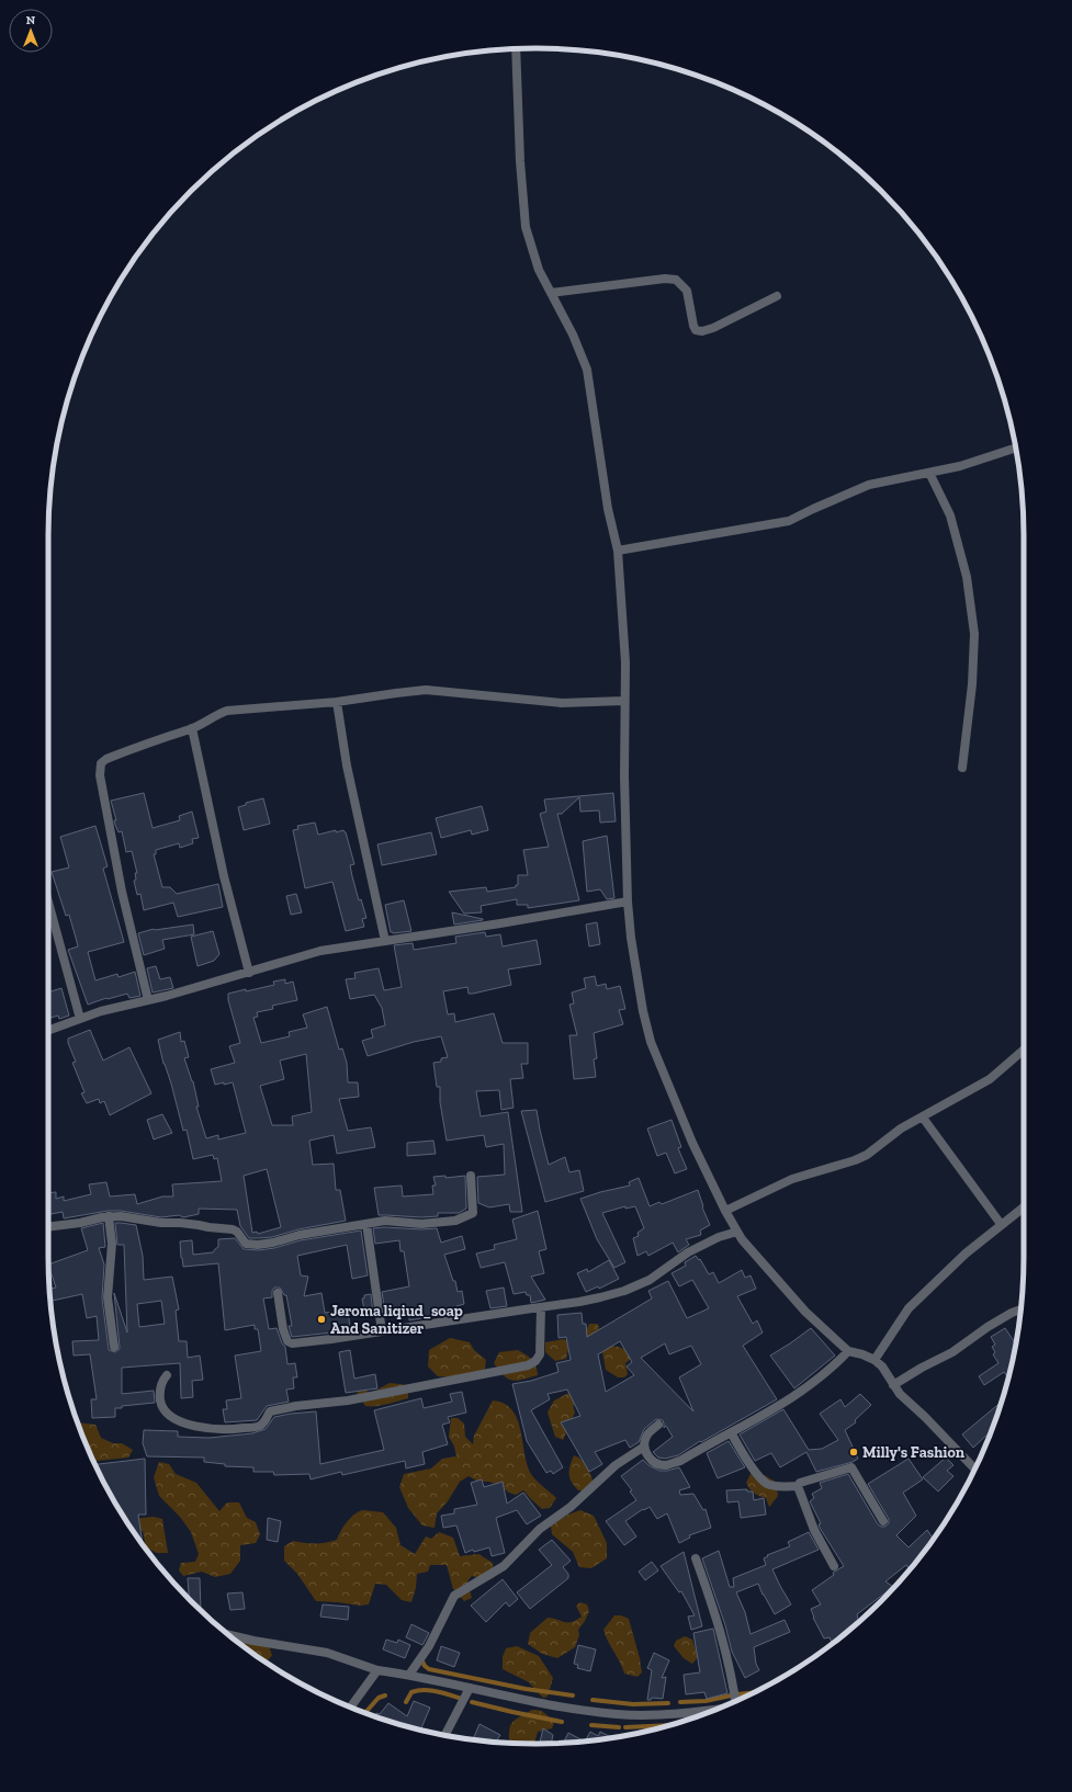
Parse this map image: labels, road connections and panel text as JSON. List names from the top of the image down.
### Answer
{
  "places": ["Jeroma liqiud_soap And Sanitizer", "Milly's Fashion"],
  "north": "top"
}
